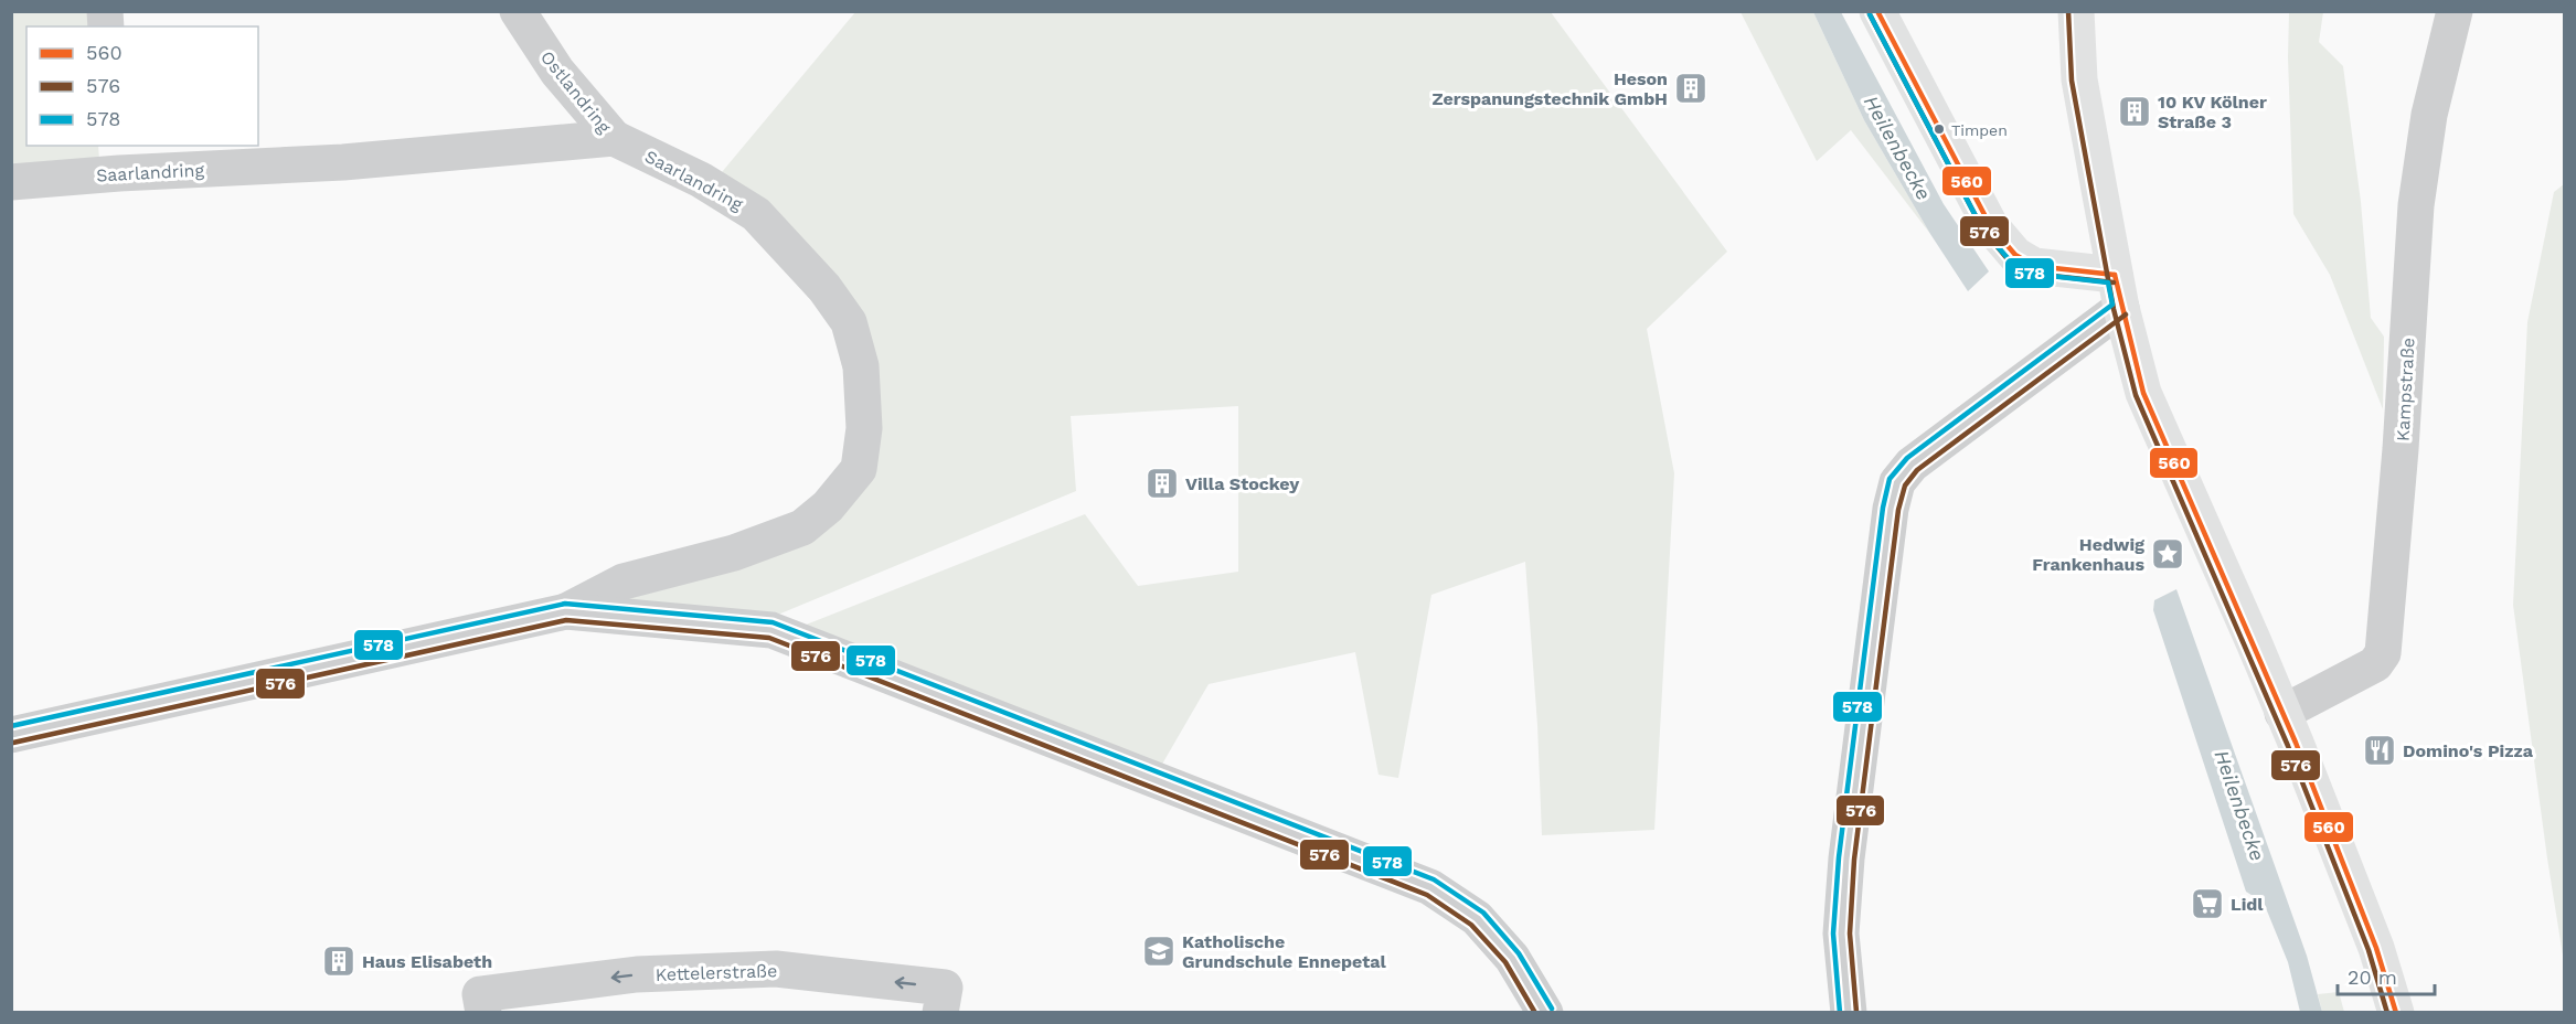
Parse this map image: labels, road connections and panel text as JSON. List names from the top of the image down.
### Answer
{
  "streets": {
    "street": [
      "Ostlandring",
      "Saarlandring",
      "Kampstraße",
      "Kettelerstraße"
    ]
  },
  "crossings": [
    ["Ostlandring", "Saarlandring"]
  ],
  "water": ["Heilenbecke"],
  "places": {
    "building": [
      "Heson Zerspanungstechnik GmbH",
      "10 KV Kölner Straße 3",
      "Villa Stockey",
      "Haus Elisabeth"
    ],
    "other": ["Timpen"],
    "place": ["Hedwig Frankenhaus"],
    "restaurant": ["Domino's Pizza"],
    "supermarket": ["Lidl"],
    "school or university": ["Katholische Grundschule Ennepetal"]
  },
  "lines": ["transit line 560", "transit line 576", "transit line 578"],
  "legend": ["560", "576", "578"],
  "scale_bar": "20 m"
}
